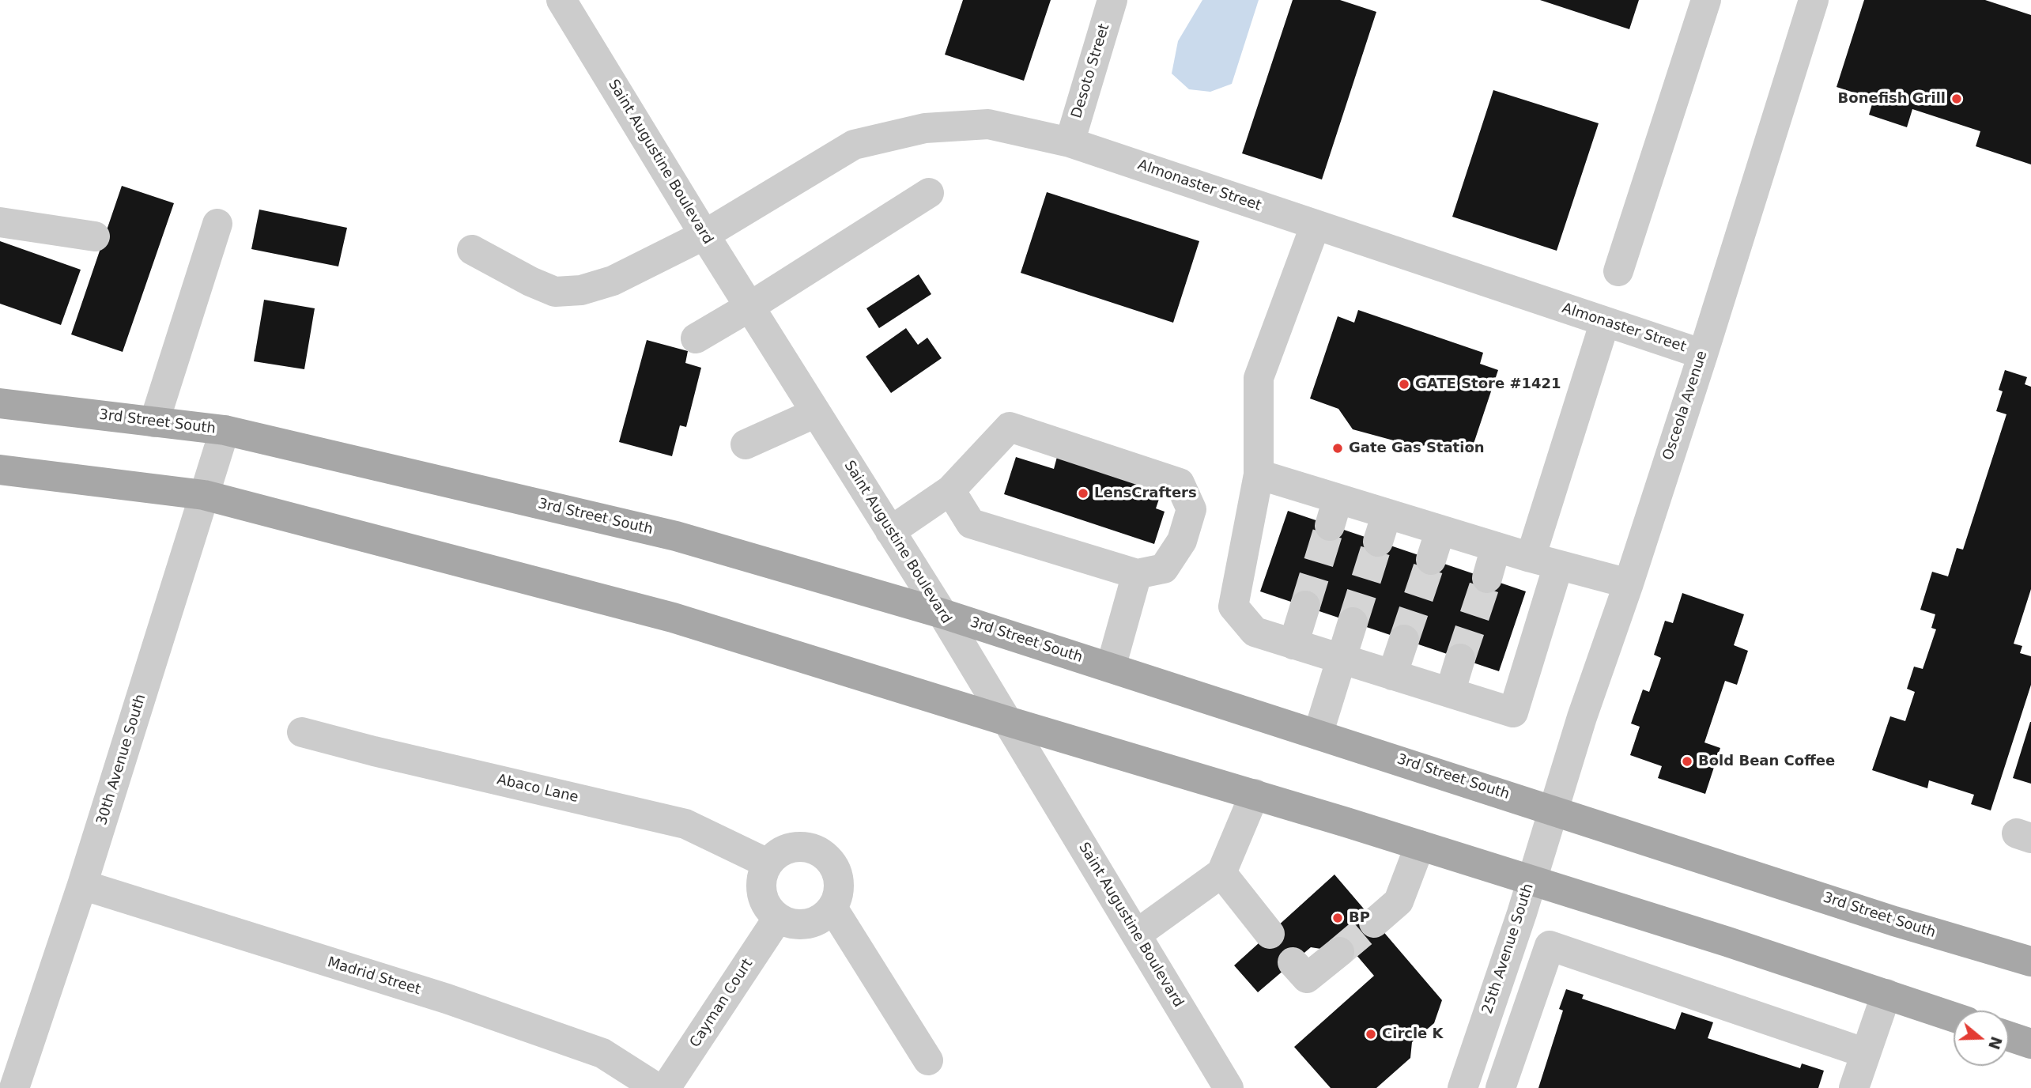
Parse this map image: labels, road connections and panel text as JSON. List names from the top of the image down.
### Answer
{
  "streets": {
    "main road": ["3rd Street South"],
    "street": [
      "Desoto Street",
      "Saint Augustine Boulevard",
      "Almonaster Street",
      "Osceola Avenue",
      "30th Avenue South",
      "Abaco Lane",
      "25th Avenue South",
      "Madrid Street",
      "Cayman Court"
    ]
  },
  "crossings": [
    ["Desoto Street", "Almonaster Street"],
    ["Saint Augustine Boulevard", "Almonaster Street"],
    ["Saint Augustine Boulevard", "3rd Street South"],
    ["Almonaster Street", "Osceola Avenue"],
    ["Osceola Avenue", "3rd Street South"],
    ["Osceola Avenue", "25th Avenue South"],
    ["3rd Street South", "30th Avenue South"],
    ["3rd Street South", "25th Avenue South"],
    ["30th Avenue South", "Madrid Street"],
    ["Abaco Lane", "Cayman Court"]
  ],
  "places": [
    "Bonefish Grill",
    "GATE Store #1421",
    "Gate Gas Station",
    "LensCrafters",
    "Bold Bean Coffee",
    "BP",
    "Circle K"
  ],
  "north": "right"
}
